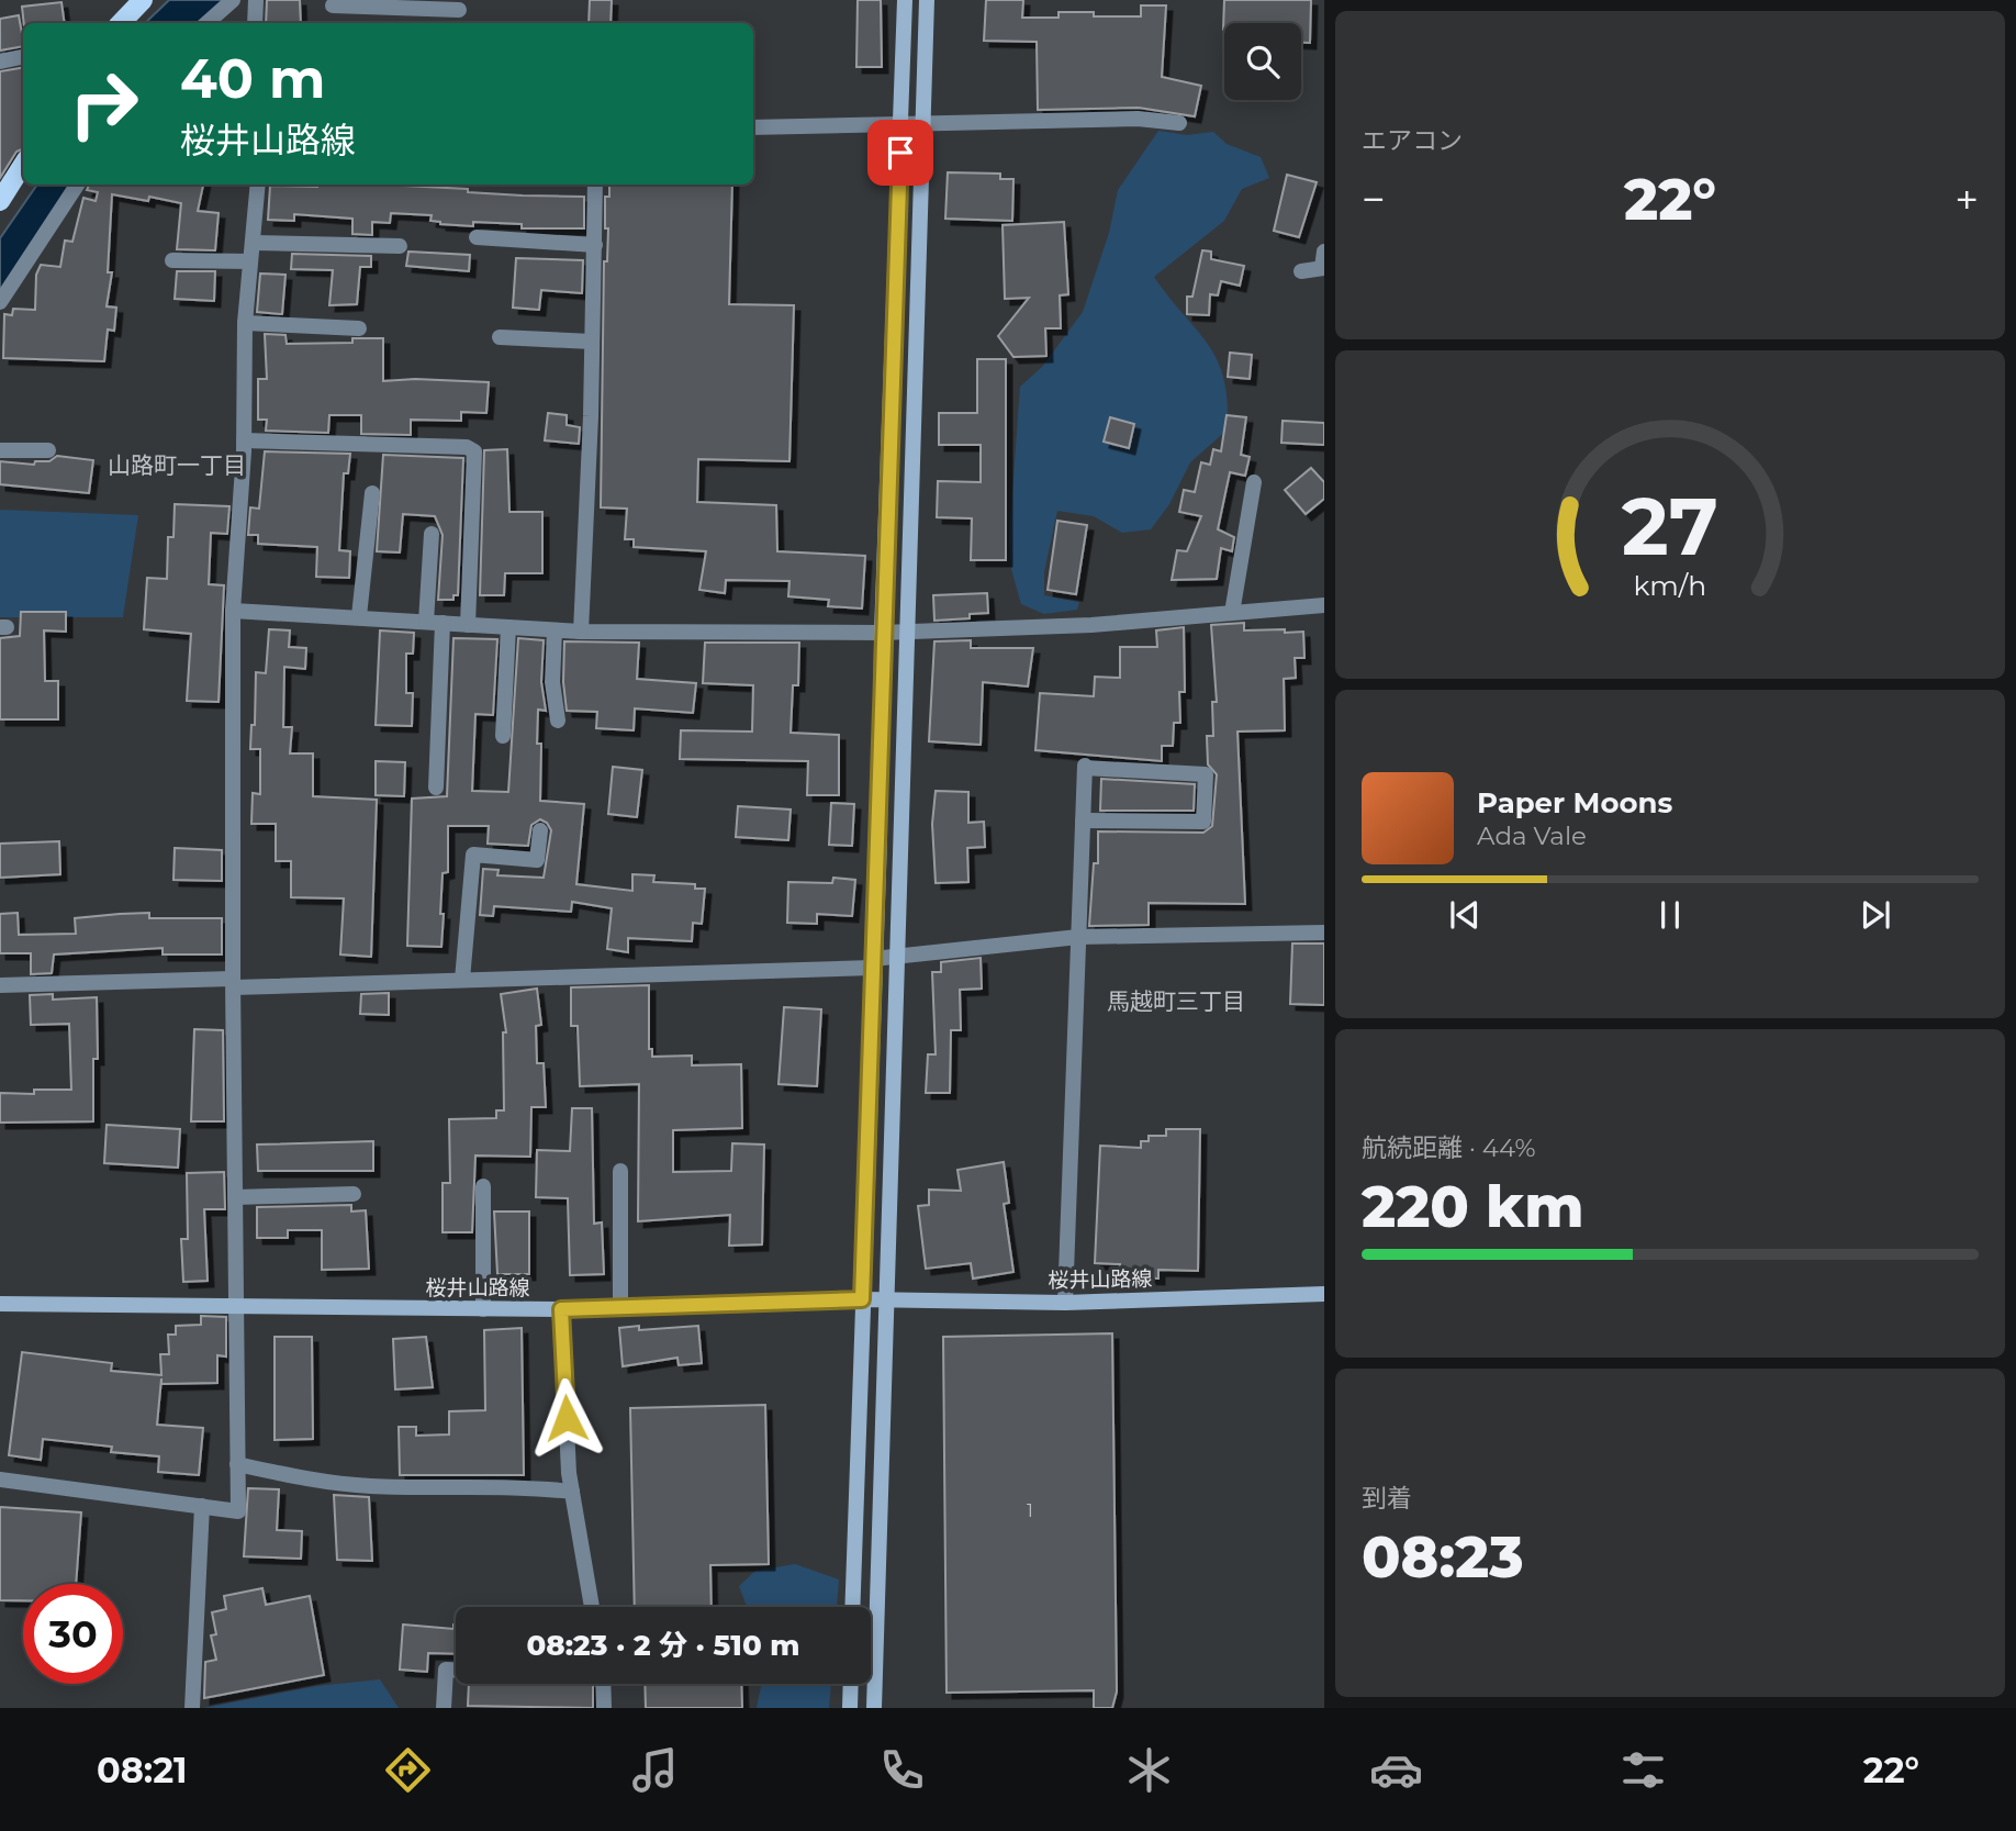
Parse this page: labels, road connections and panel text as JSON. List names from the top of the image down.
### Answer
{
  "streets": {
    "street": ["桜井山路線"]
  },
  "districts": ["山路町一丁目", "馬越町三丁目"],
  "house_numbers": ["1"],
  "page": {
    "tile": [
      "エアコン",
      ["航続距離 · 44%", "220 km"],
      ["到着", "08:23"]
    ],
    "turn": ["40 m", "桜井山路線"],
    "heat": ["−", "22°", "+"],
    "song": ["Paper Moons", "Ada Vale"],
    "limit": "30",
    "trip": "08:23 · 2 分 · 510 m",
    "tabs": ["08:21", "22°"],
    "gauge": ["27", "km/h"]
  }
}
